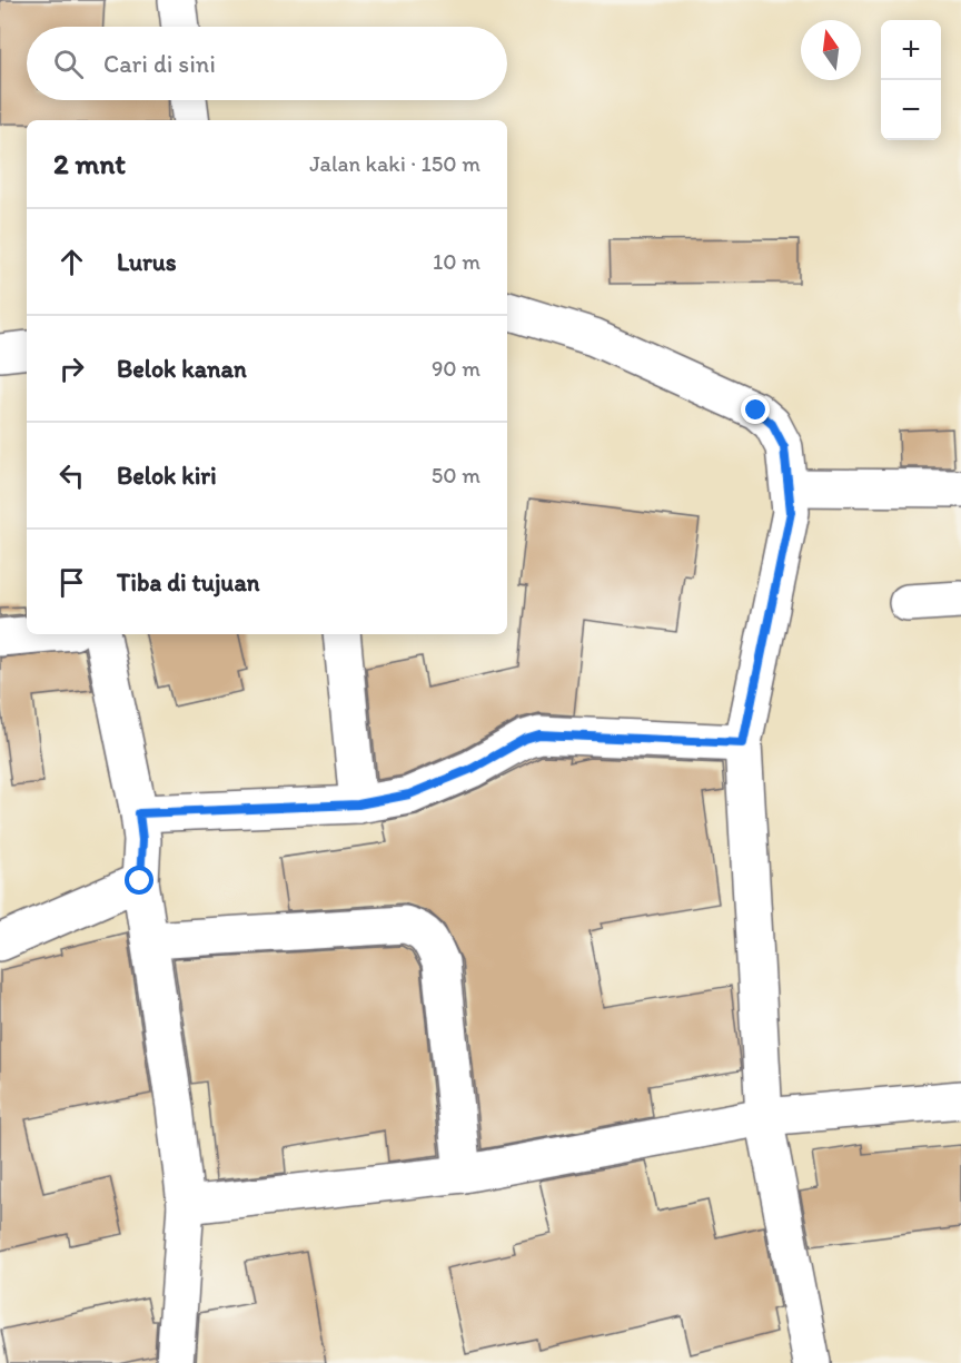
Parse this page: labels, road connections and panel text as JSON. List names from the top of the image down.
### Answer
{
  "north": "top",
  "page": {
    "map_buttons": ["+", "−"],
    "search": "Cari di sini",
    "heading": ["2 mnt", "Jalan kaki · 150 m"],
    "list": [
      ["Lurus", "10 m"],
      ["Belok kanan", "90 m"],
      ["Belok kiri", "50 m"],
      "Tiba di tujuan"
    ]
  }
}
